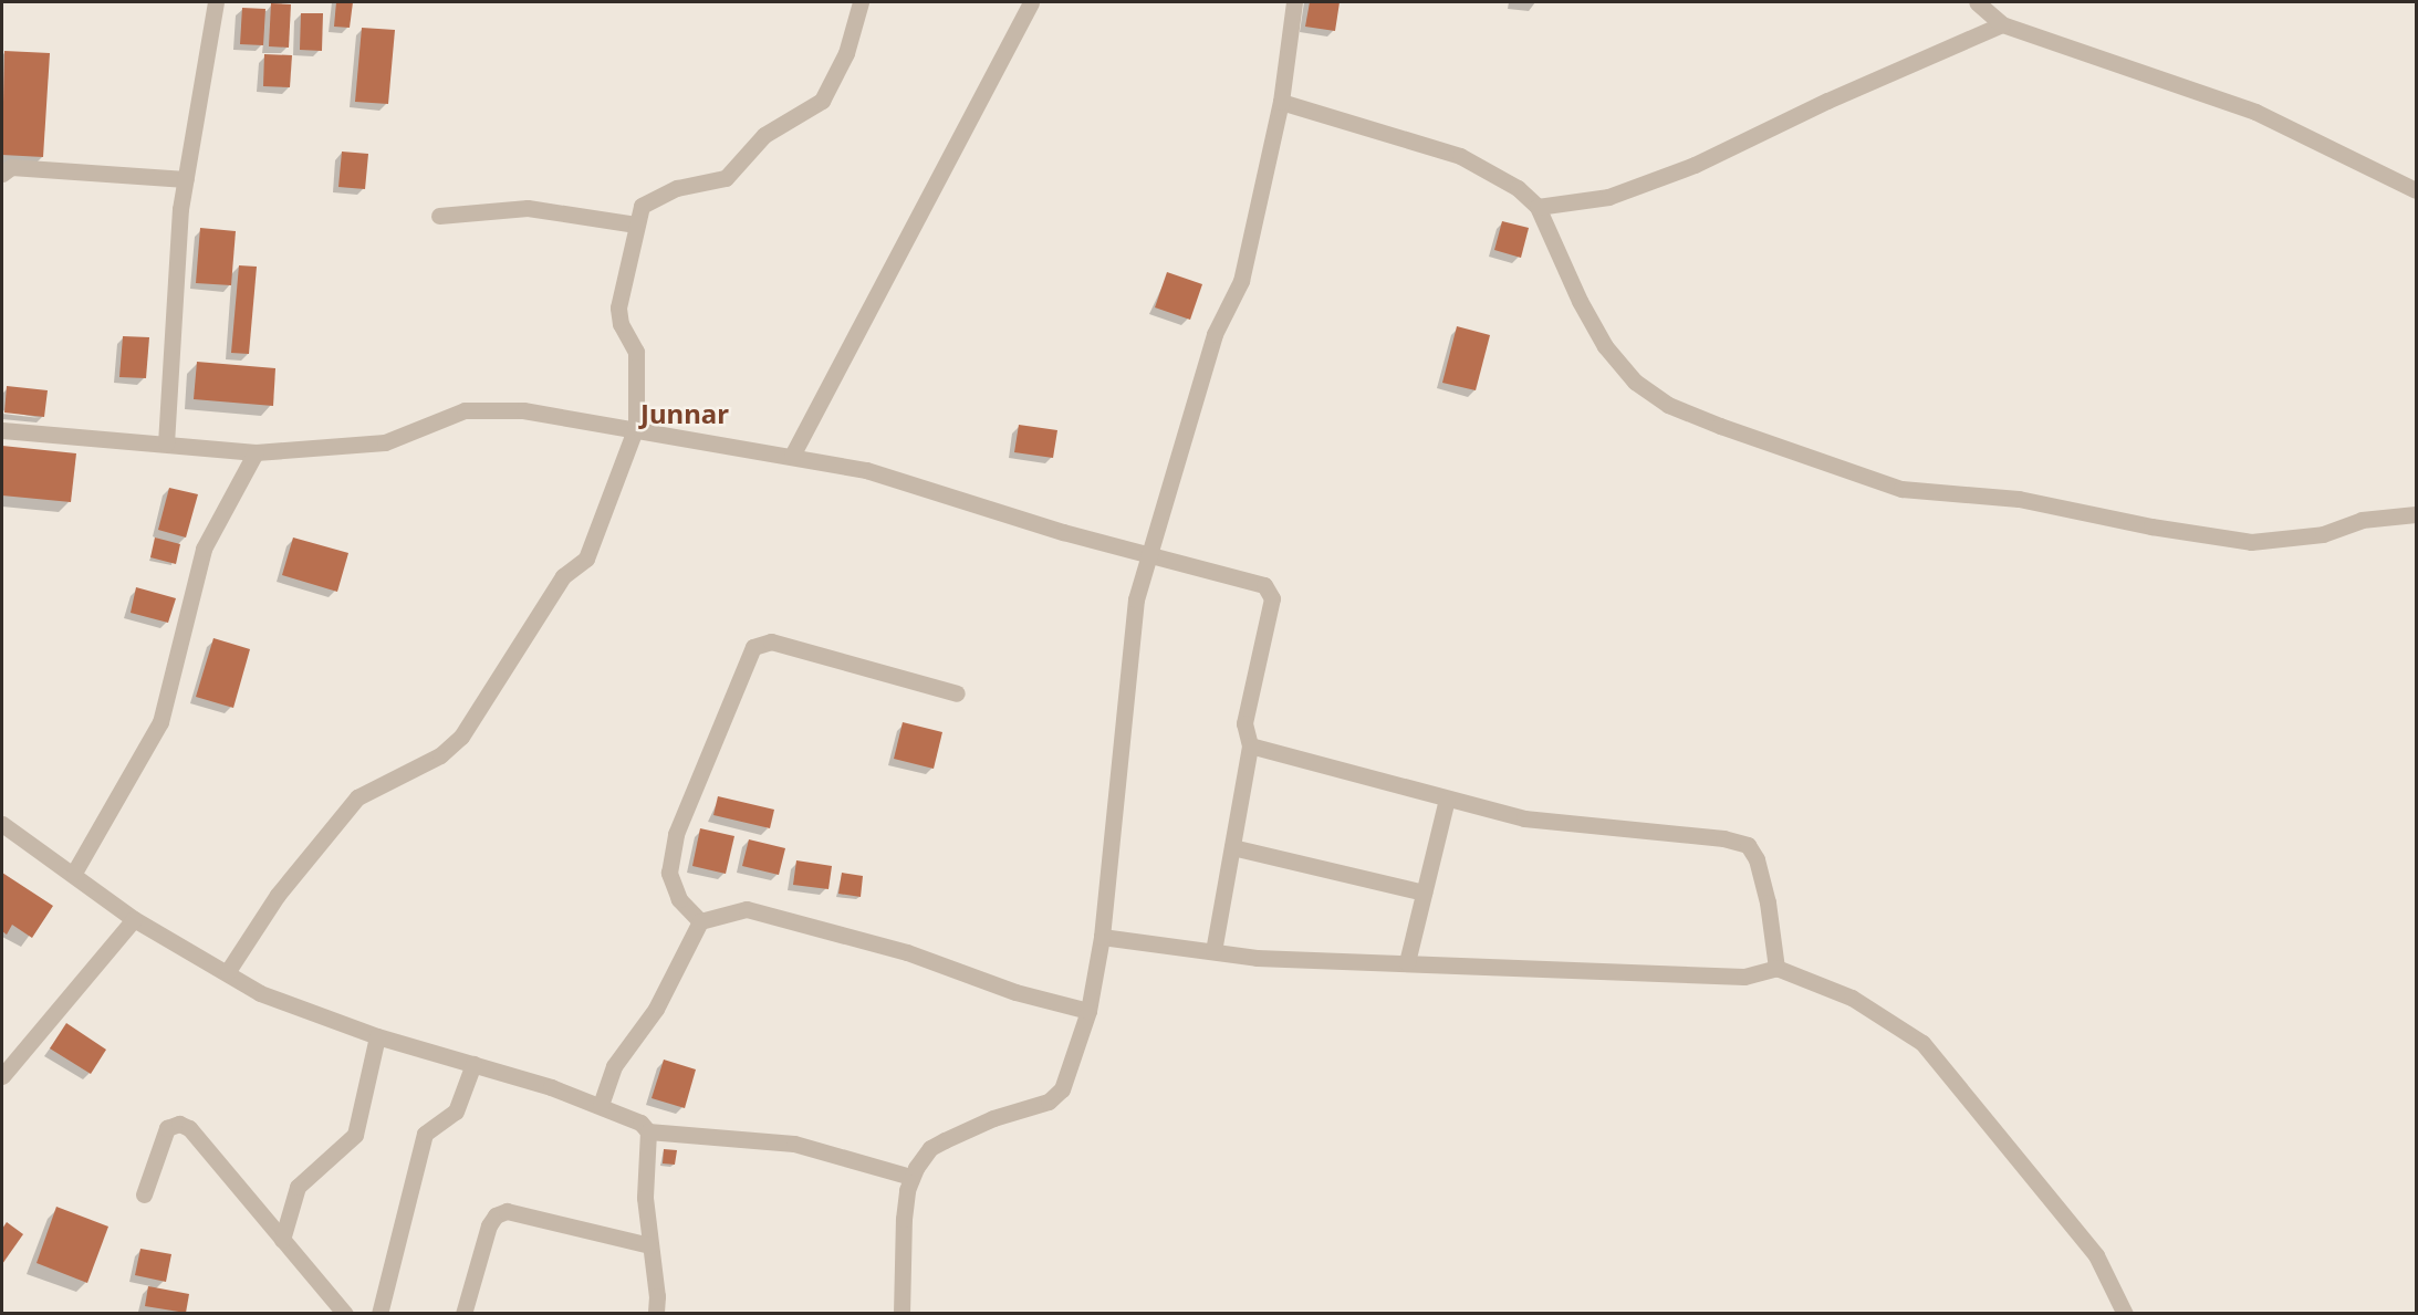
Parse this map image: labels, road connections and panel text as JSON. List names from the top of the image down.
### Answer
{
  "districts": ["Junnar"]
}
